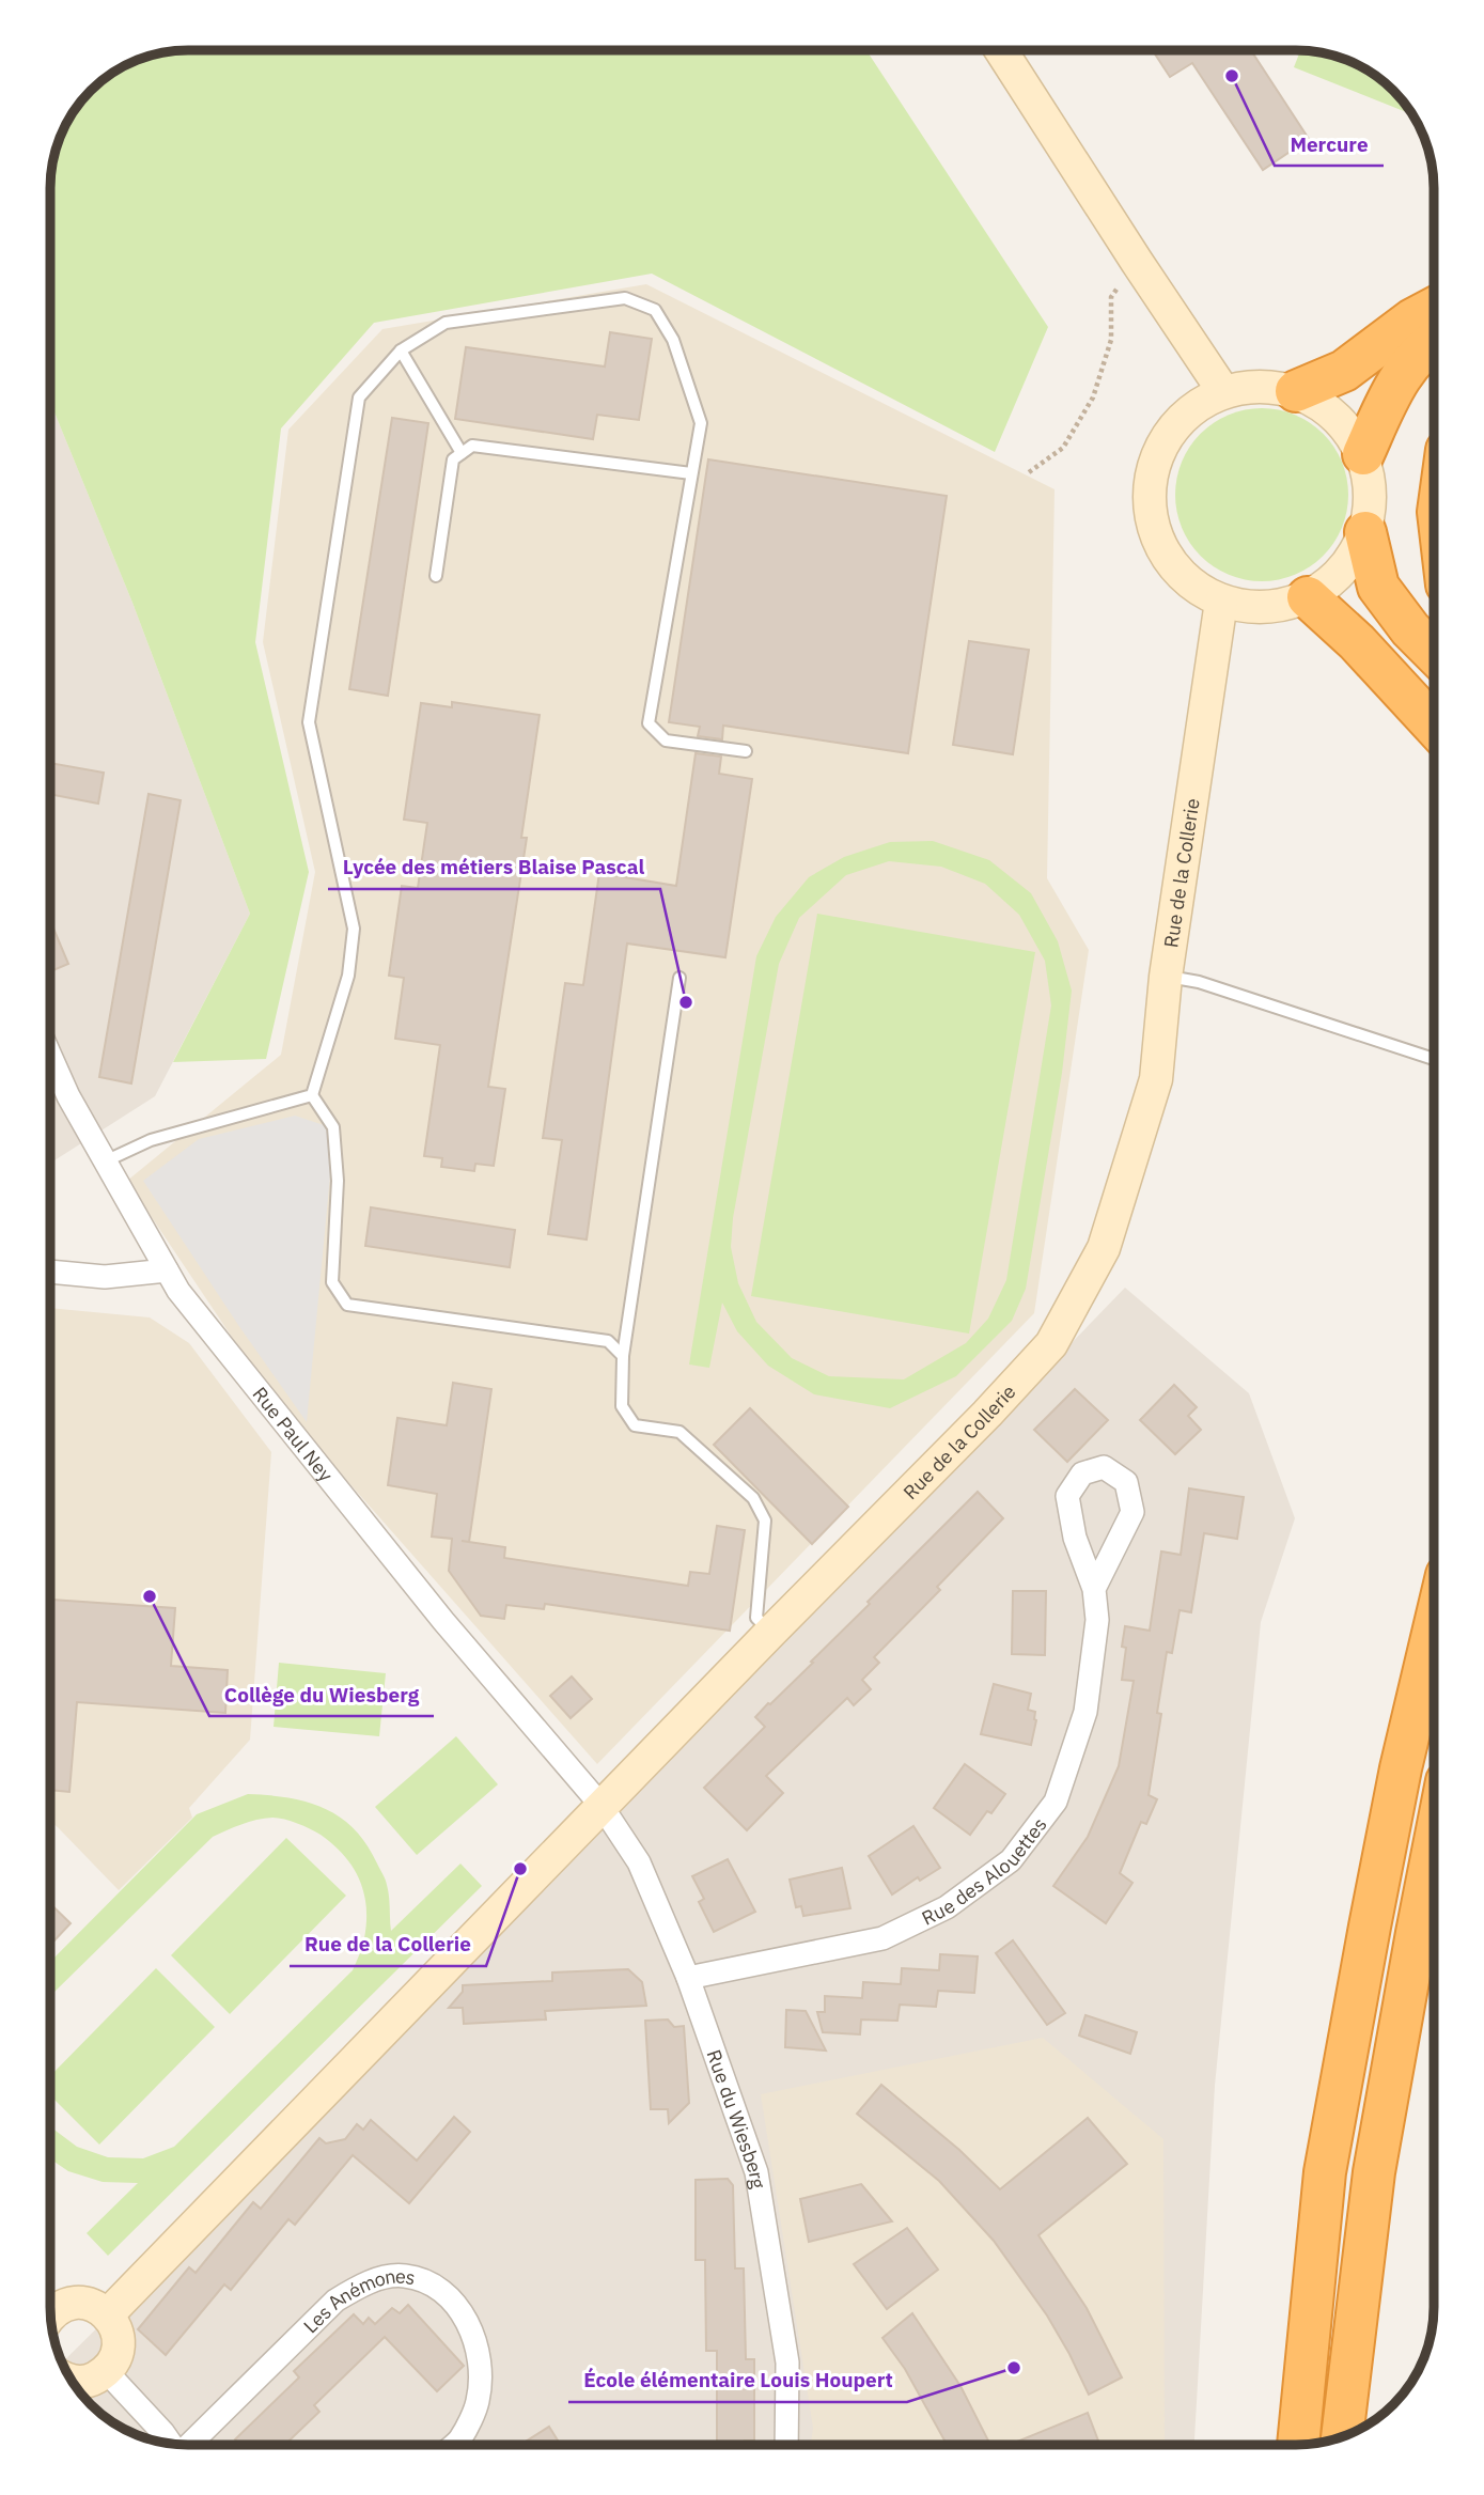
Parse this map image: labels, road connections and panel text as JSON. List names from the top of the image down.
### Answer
{
  "streets": {
    "street": [
      "Rue de la Collerie",
      "Rue Paul Ney",
      "Rue des Alouettes",
      "Rue du Wiesberg",
      "Les Anémones"
    ]
  },
  "crossings": [
    ["Rue de la Collerie", "Rue Paul Ney"],
    ["Rue de la Collerie", "Rue du Wiesberg"],
    ["Rue Paul Ney", "Rue du Wiesberg"],
    ["Rue des Alouettes", "Rue du Wiesberg"]
  ],
  "places": [
    "Mercure",
    "Lycée des métiers Blaise Pascal",
    "Collège du Wiesberg",
    "Rue de la Collerie",
    "École élémentaire Louis Houpert"
  ]
}
